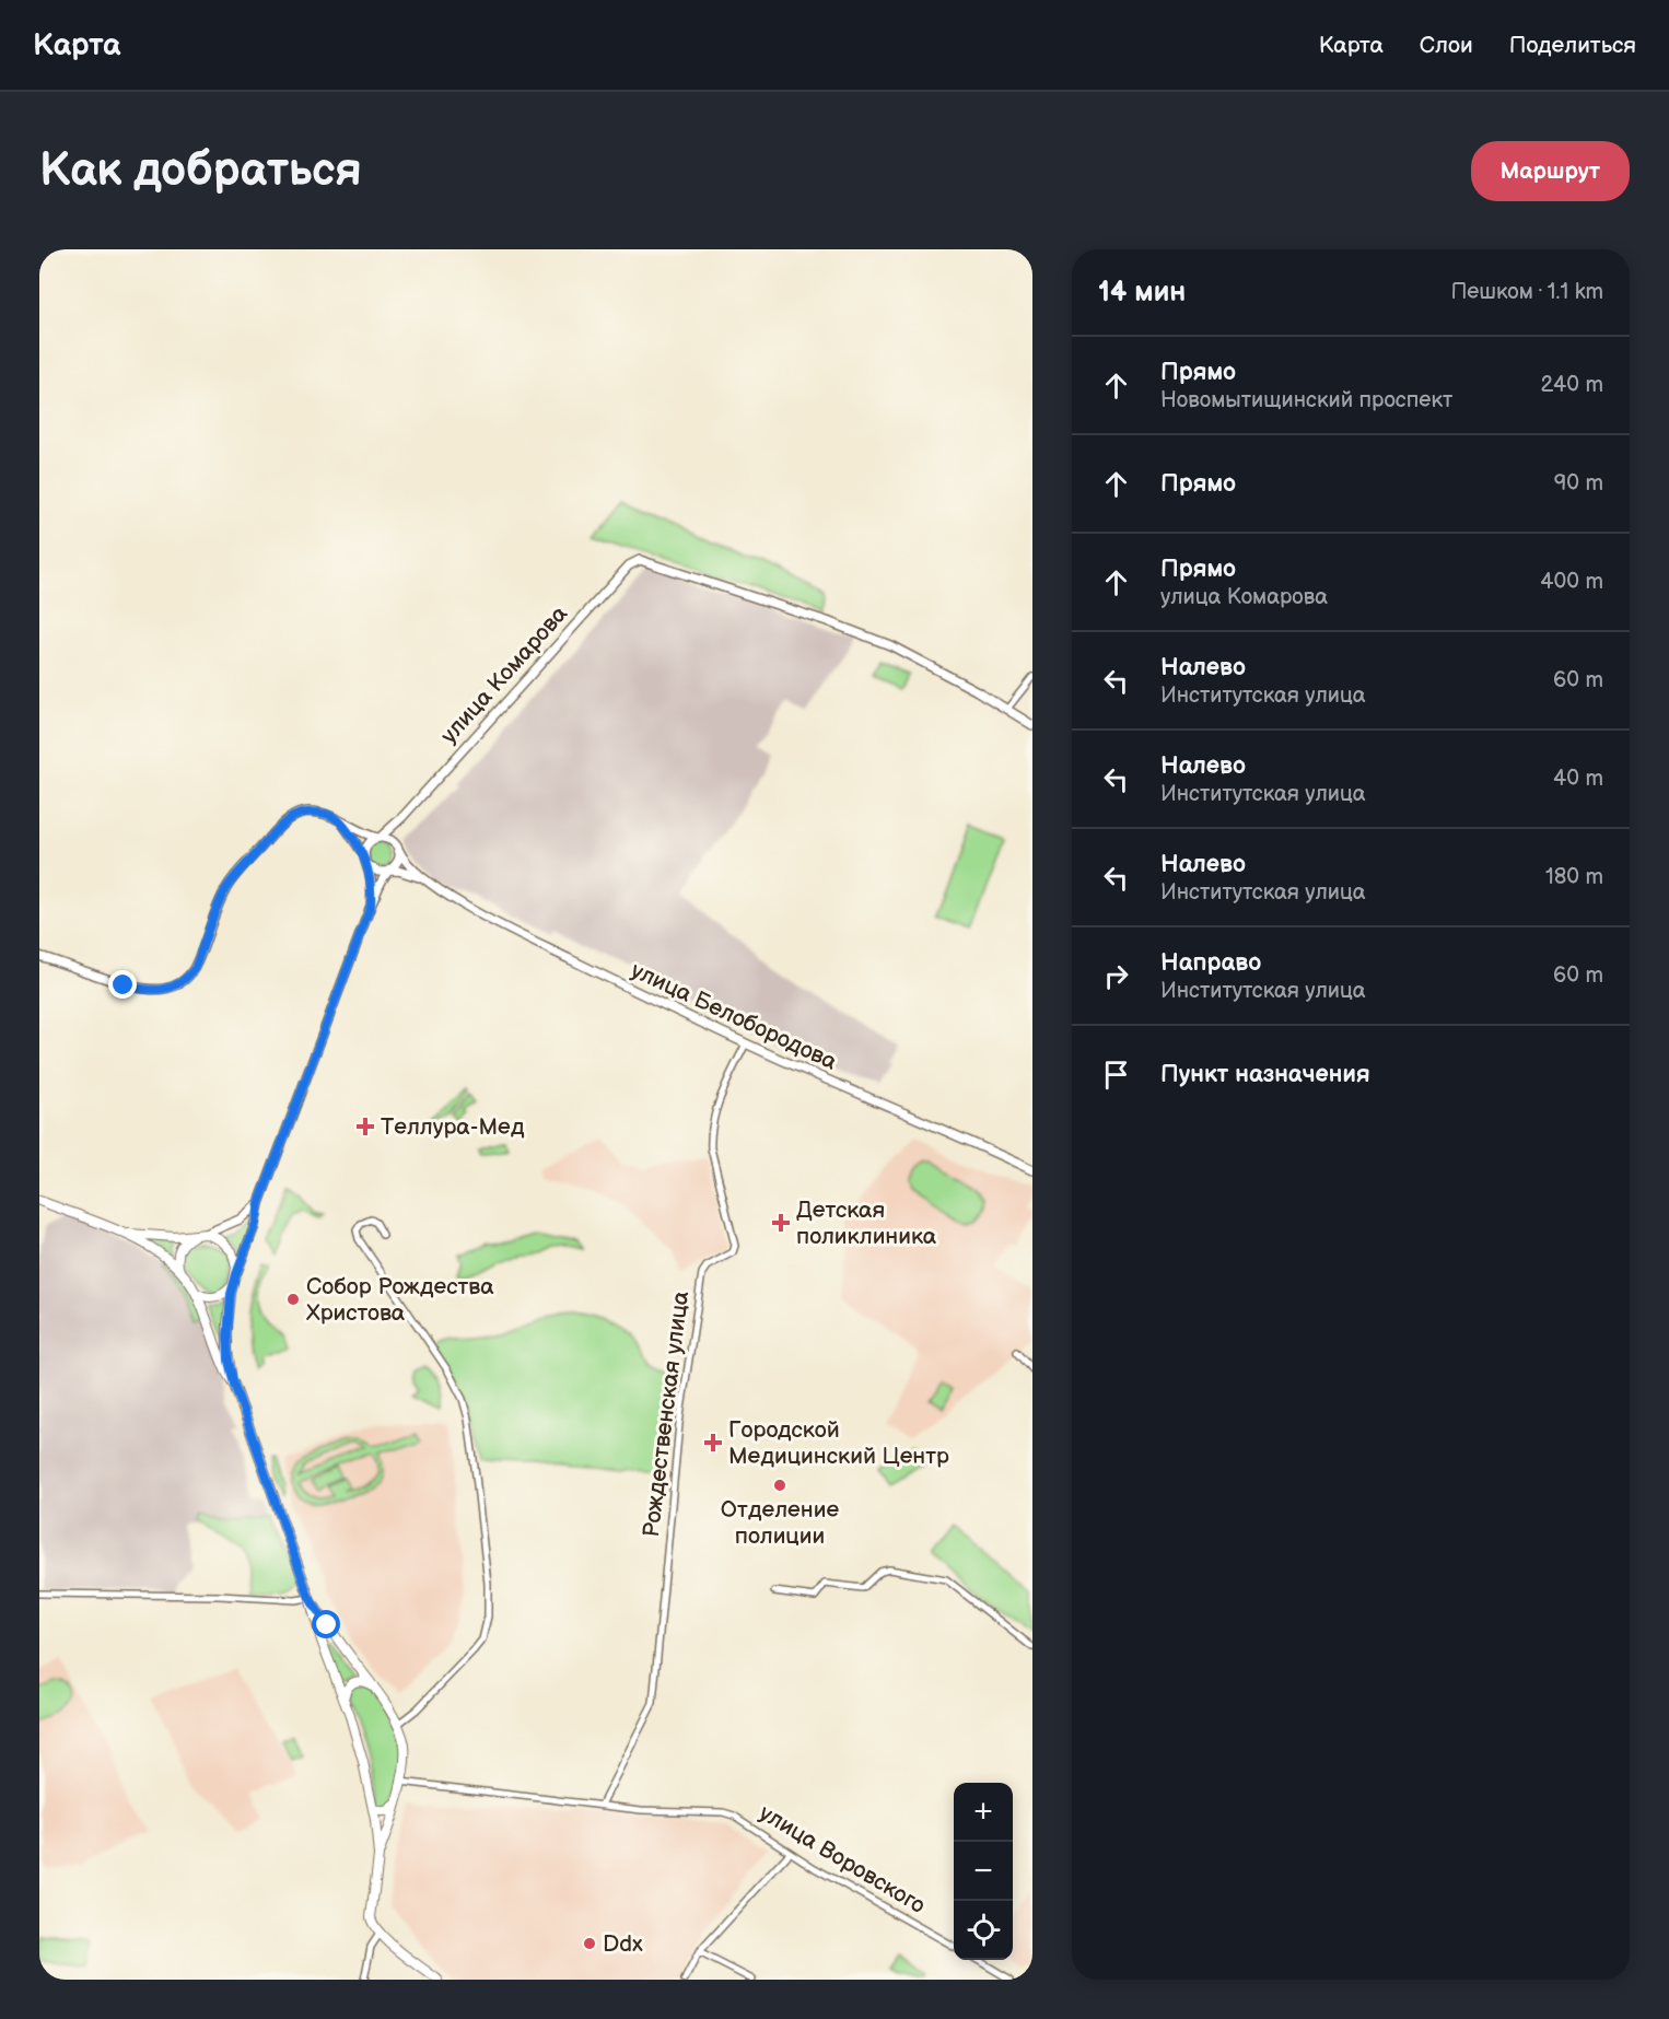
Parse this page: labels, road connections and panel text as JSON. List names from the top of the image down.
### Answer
{
  "streets": {
    "street": [
      "улица Комарова",
      "улица Белобородова",
      "Рождественская улица",
      "улица Воровского"
    ]
  },
  "crossings": [
    ["улица Комарова", "улица Белобородова"],
    ["улица Белобородова", "Рождественская улица"],
    ["Рождественская улица", "улица Воровского"]
  ],
  "places": {
    "health": ["Теллура-Мед", "Детская поликлиника", "Городской Медицинский Центр"],
    "other": ["Собор Рождества Христова", "Отделение полиции", "Ddx"]
  },
  "page": {
    "header": "Карта",
    "nav": ["Карта", "Слои", "Поделиться"],
    "buttons": "Маршрут",
    "title": "Как добраться",
    "heading": ["14 мин", "Пешком · 1.1 km"],
    "list": [
      ["Прямо", "Новомытищинский проспект", "240 m"],
      ["Прямо", "90 m"],
      ["Прямо", "улица Комарова", "400 m"],
      ["Налево", "Институтская улица", "60 m"],
      ["Налево", "Институтская улица", "40 m"],
      ["Налево", "Институтская улица", "180 m"],
      ["Направо", "Институтская улица", "60 m"],
      "Пункт назначения"
    ],
    "map_buttons": ["+", "−"]
  }
}
